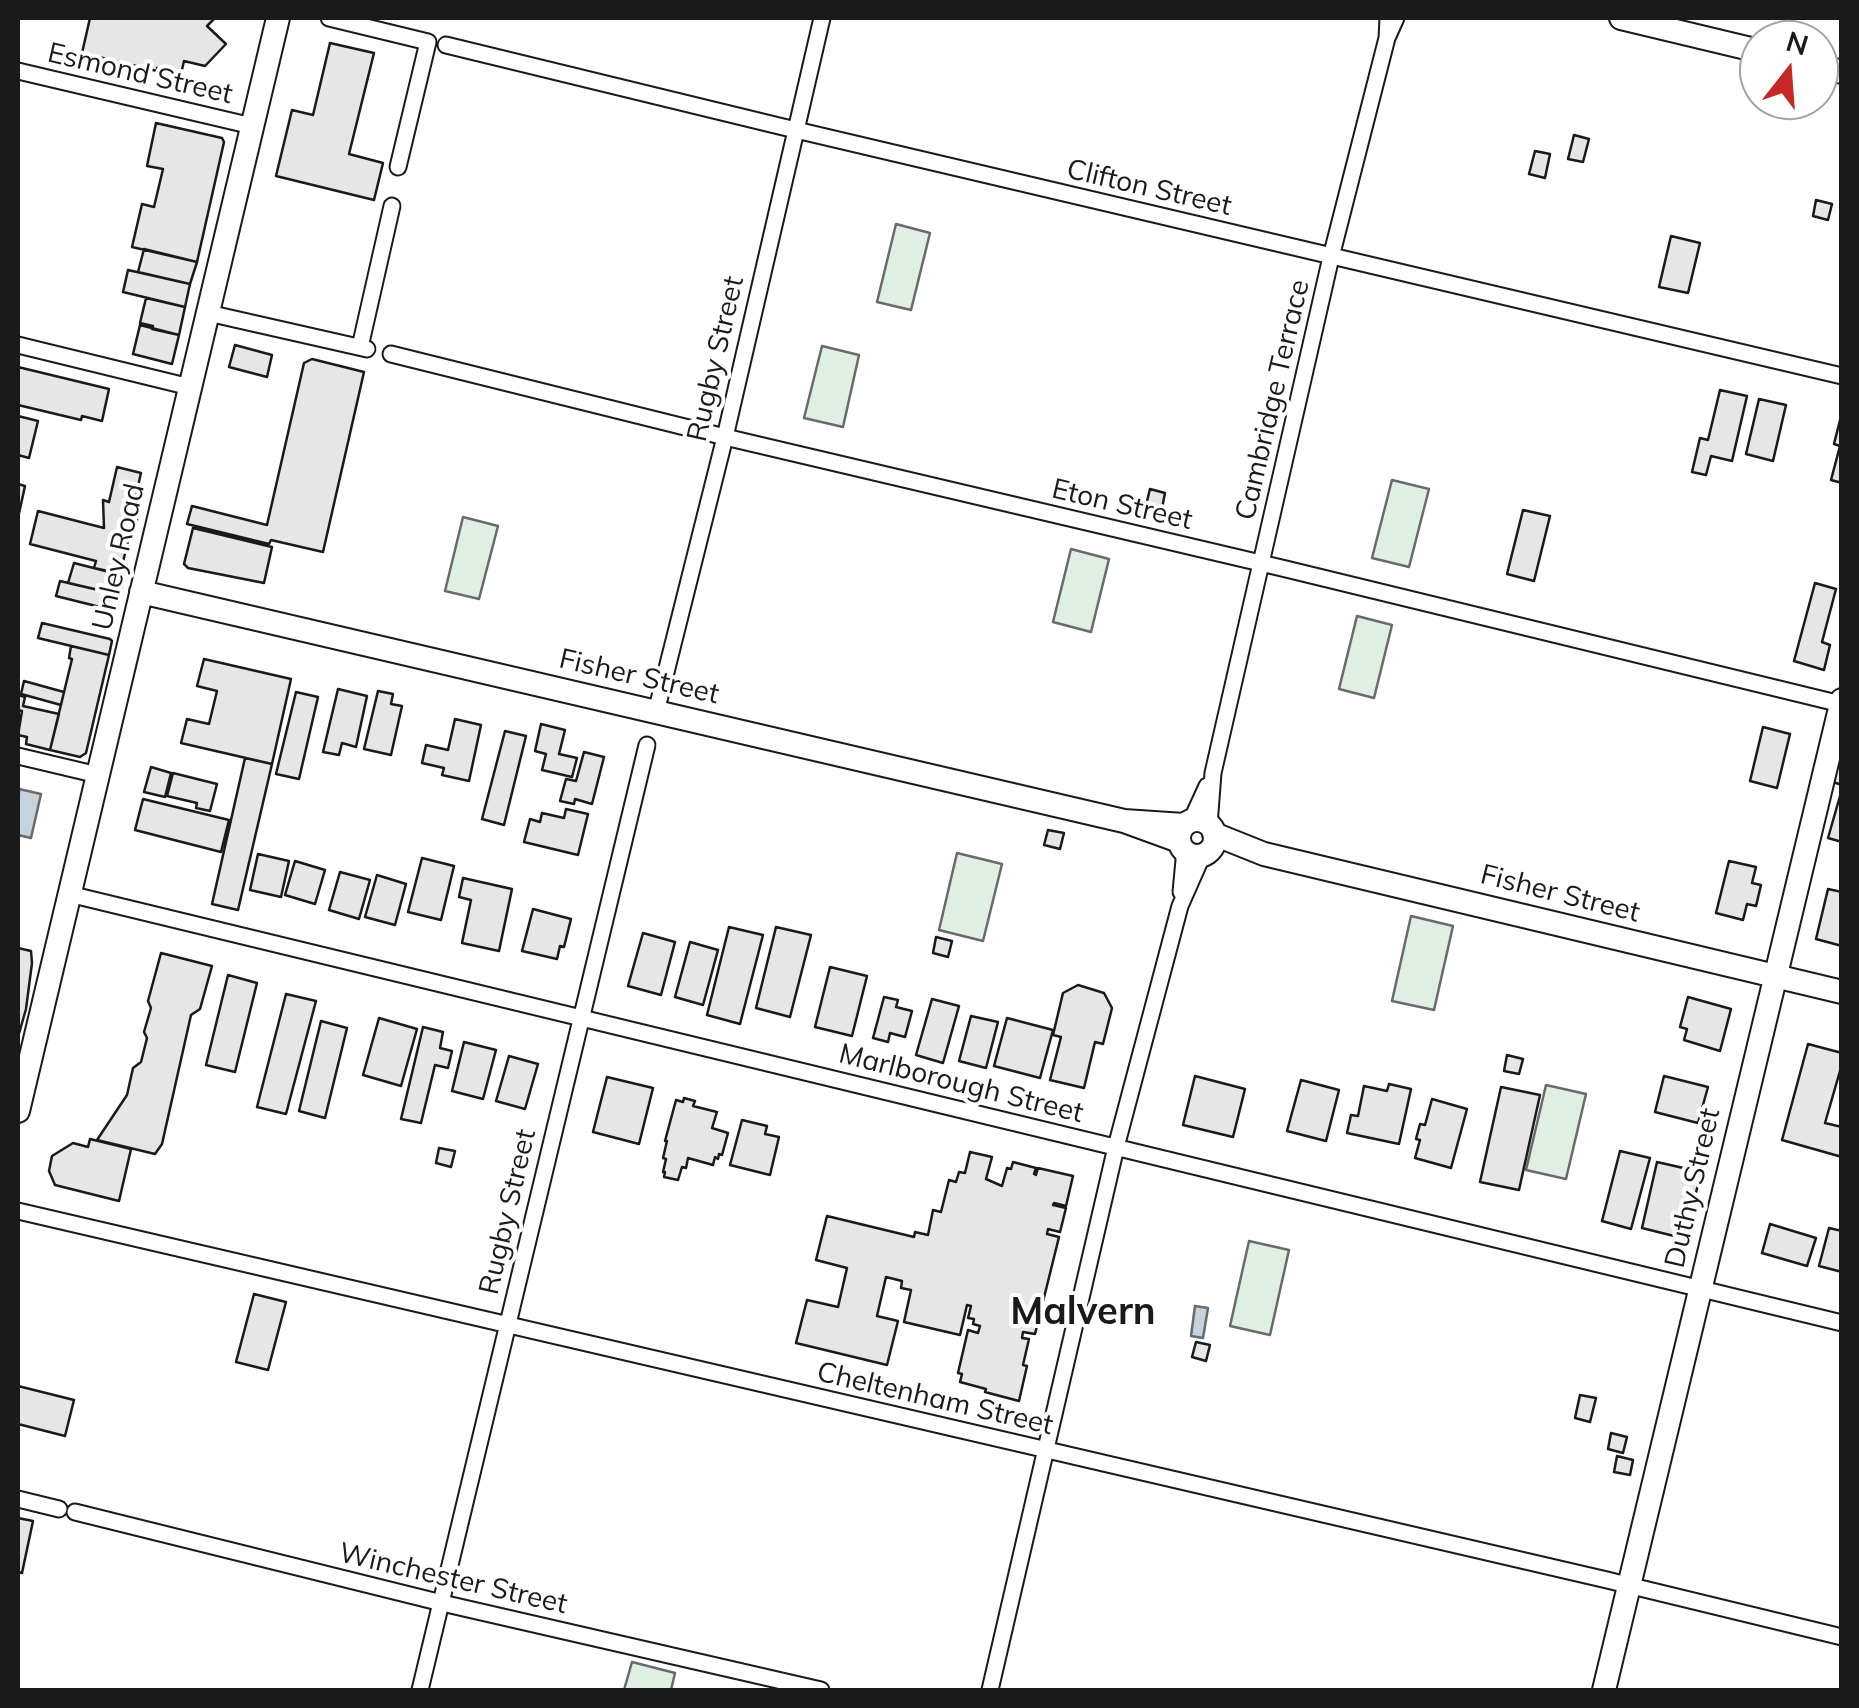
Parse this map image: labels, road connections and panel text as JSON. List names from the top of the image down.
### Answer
{
  "streets": {
    "street": [
      "Esmond Street",
      "Clifton Street",
      "Rugby Street",
      "Cambridge Terrace",
      "Eton Street",
      "Unley Road",
      "Fisher Street",
      "Marlborough Street",
      "Duthy Street",
      "Cheltenham Street",
      "Winchester Street"
    ]
  },
  "crossings": [
    ["Esmond Street", "Unley Road"],
    ["Clifton Street", "Rugby Street"],
    ["Clifton Street", "Cambridge Terrace"],
    ["Rugby Street", "Eton Street"],
    ["Rugby Street", "Fisher Street"],
    ["Rugby Street", "Marlborough Street"],
    ["Rugby Street", "Cheltenham Street"],
    ["Rugby Street", "Winchester Street"],
    ["Cambridge Terrace", "Eton Street"],
    ["Cambridge Terrace", "Fisher Street"],
    ["Cambridge Terrace", "Marlborough Street"],
    ["Cambridge Terrace", "Cheltenham Street"],
    ["Eton Street", "Duthy Street"],
    ["Unley Road", "Fisher Street"],
    ["Unley Road", "Marlborough Street"],
    ["Fisher Street", "Duthy Street"],
    ["Marlborough Street", "Duthy Street"],
    ["Duthy Street", "Cheltenham Street"]
  ],
  "districts": ["Malvern"],
  "north": "top"
}
